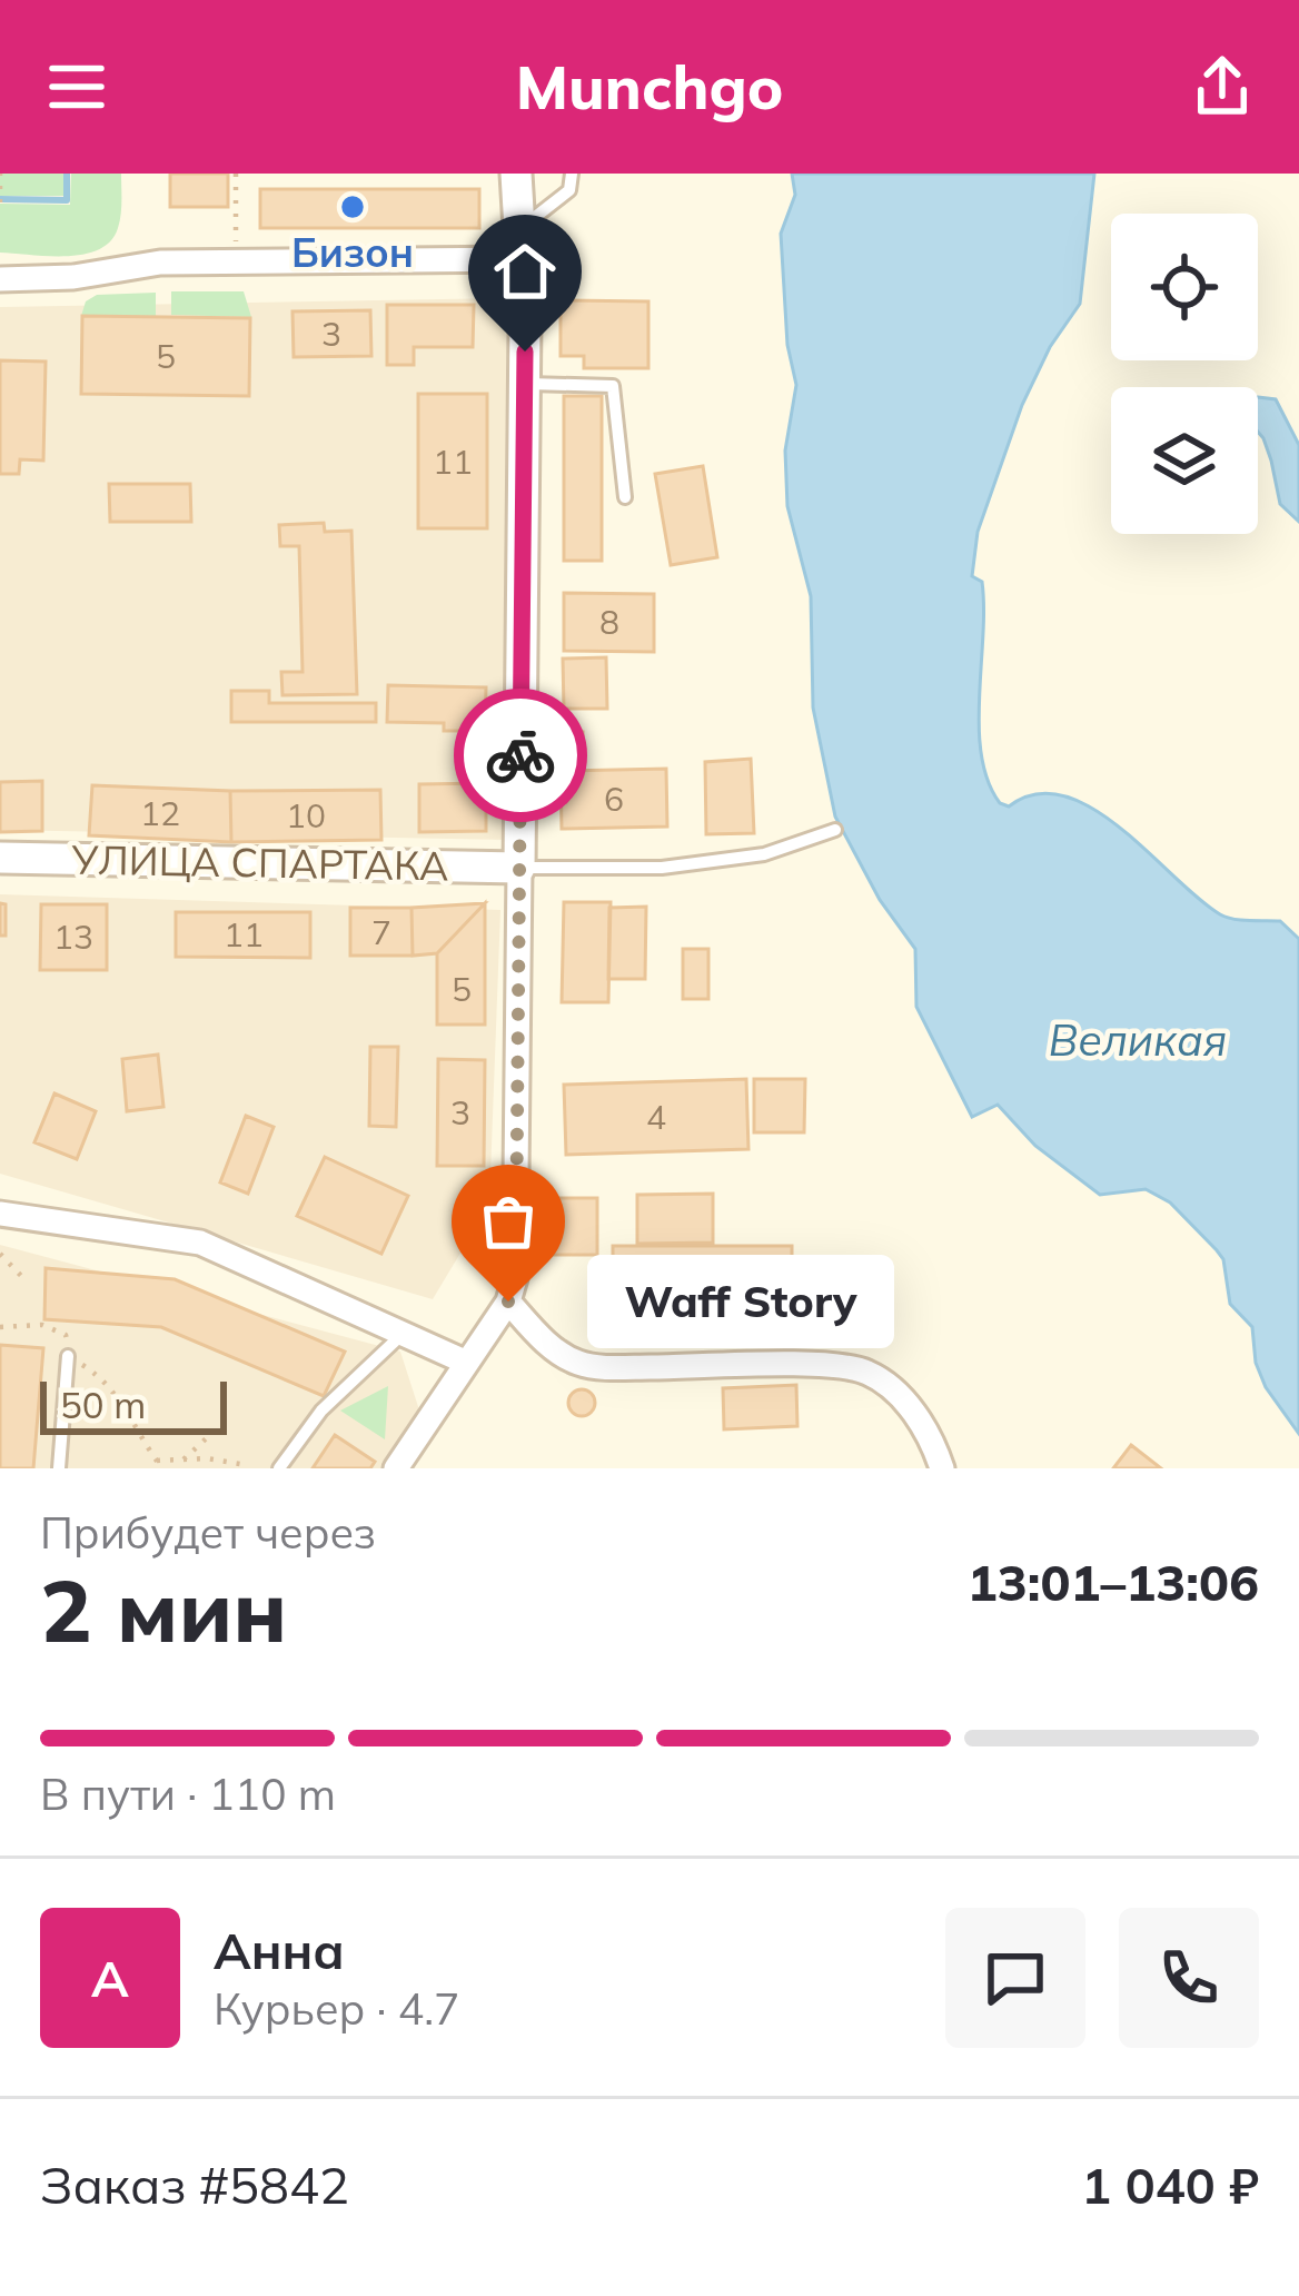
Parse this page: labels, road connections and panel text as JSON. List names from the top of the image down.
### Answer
{
  "streets": {
    "street": ["УЛИЦА СПАРТАКА"]
  },
  "water": ["Великая"],
  "places": ["Бизон", "Waff Story"],
  "house_numbers": [
    "3",
    "5",
    "11",
    "8",
    "6",
    "12",
    "10",
    "7",
    "11",
    "13",
    "5",
    "3",
    "4"
  ],
  "scale_bar": "50 m",
  "page": {
    "header": "Munchgo",
    "bubble": "Waff Story",
    "scale": "50 m",
    "heading": ["2 мин", "Прибудет через", "13:01–13:06"],
    "panel": [
      "Анна",
      "Курьер · 4.7",
      "Заказ #5842",
      "1 040 ₽"
    ],
    "bar": "В пути · 110 m",
    "round": "А"
  }
}
